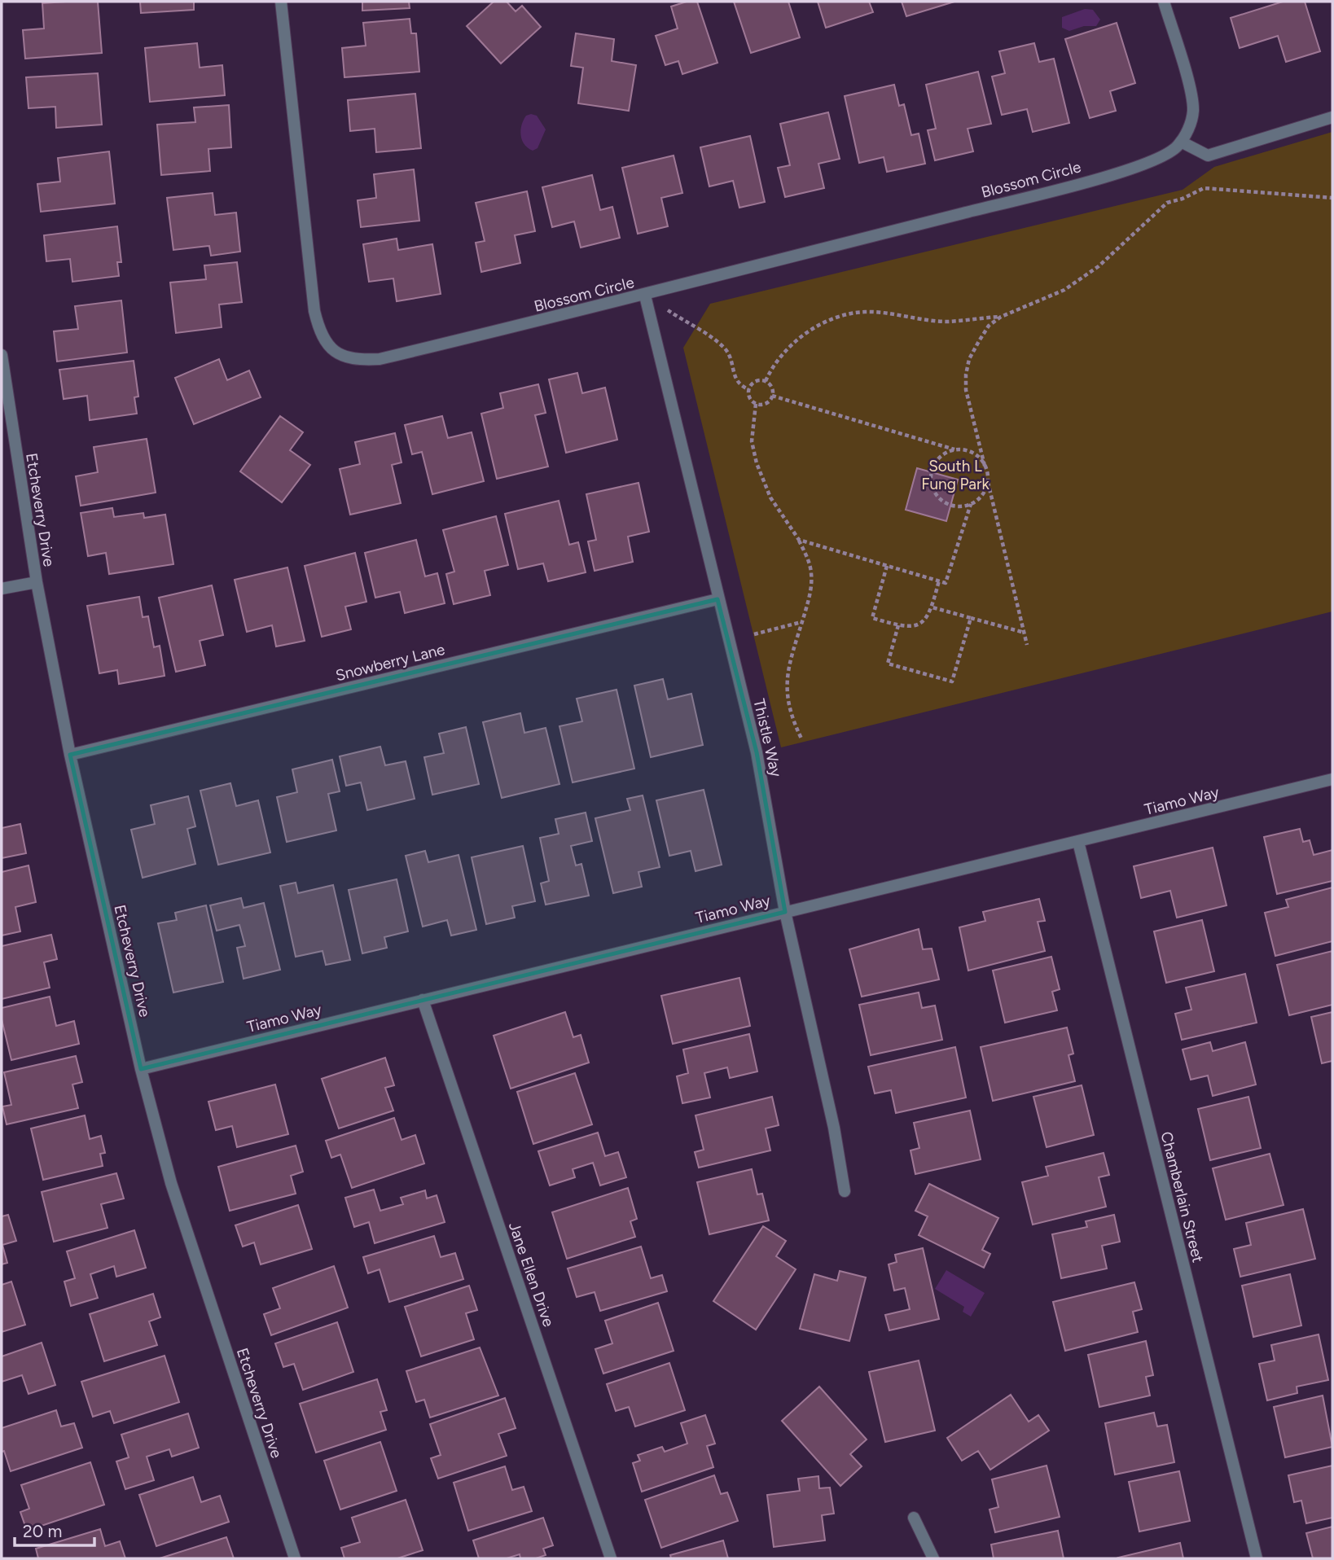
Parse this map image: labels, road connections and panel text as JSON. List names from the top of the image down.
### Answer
{
  "streets": {
    "street": [
      "Blossom Circle",
      "Etcheverry Drive",
      "Snowberry Lane",
      "Thistle Way",
      "Tiamo Way",
      "Chamberlain Street",
      "Jane Ellen Drive"
    ]
  },
  "crossings": [
    ["Blossom Circle", "Thistle Way"],
    ["Etcheverry Drive", "Snowberry Lane"],
    ["Etcheverry Drive", "Tiamo Way"],
    ["Snowberry Lane", "Thistle Way"],
    ["Thistle Way", "Tiamo Way"],
    ["Tiamo Way", "Chamberlain Street"],
    ["Tiamo Way", "Jane Ellen Drive"]
  ],
  "parks": ["South L Fung Park"],
  "scale_bar": "20 m"
}
